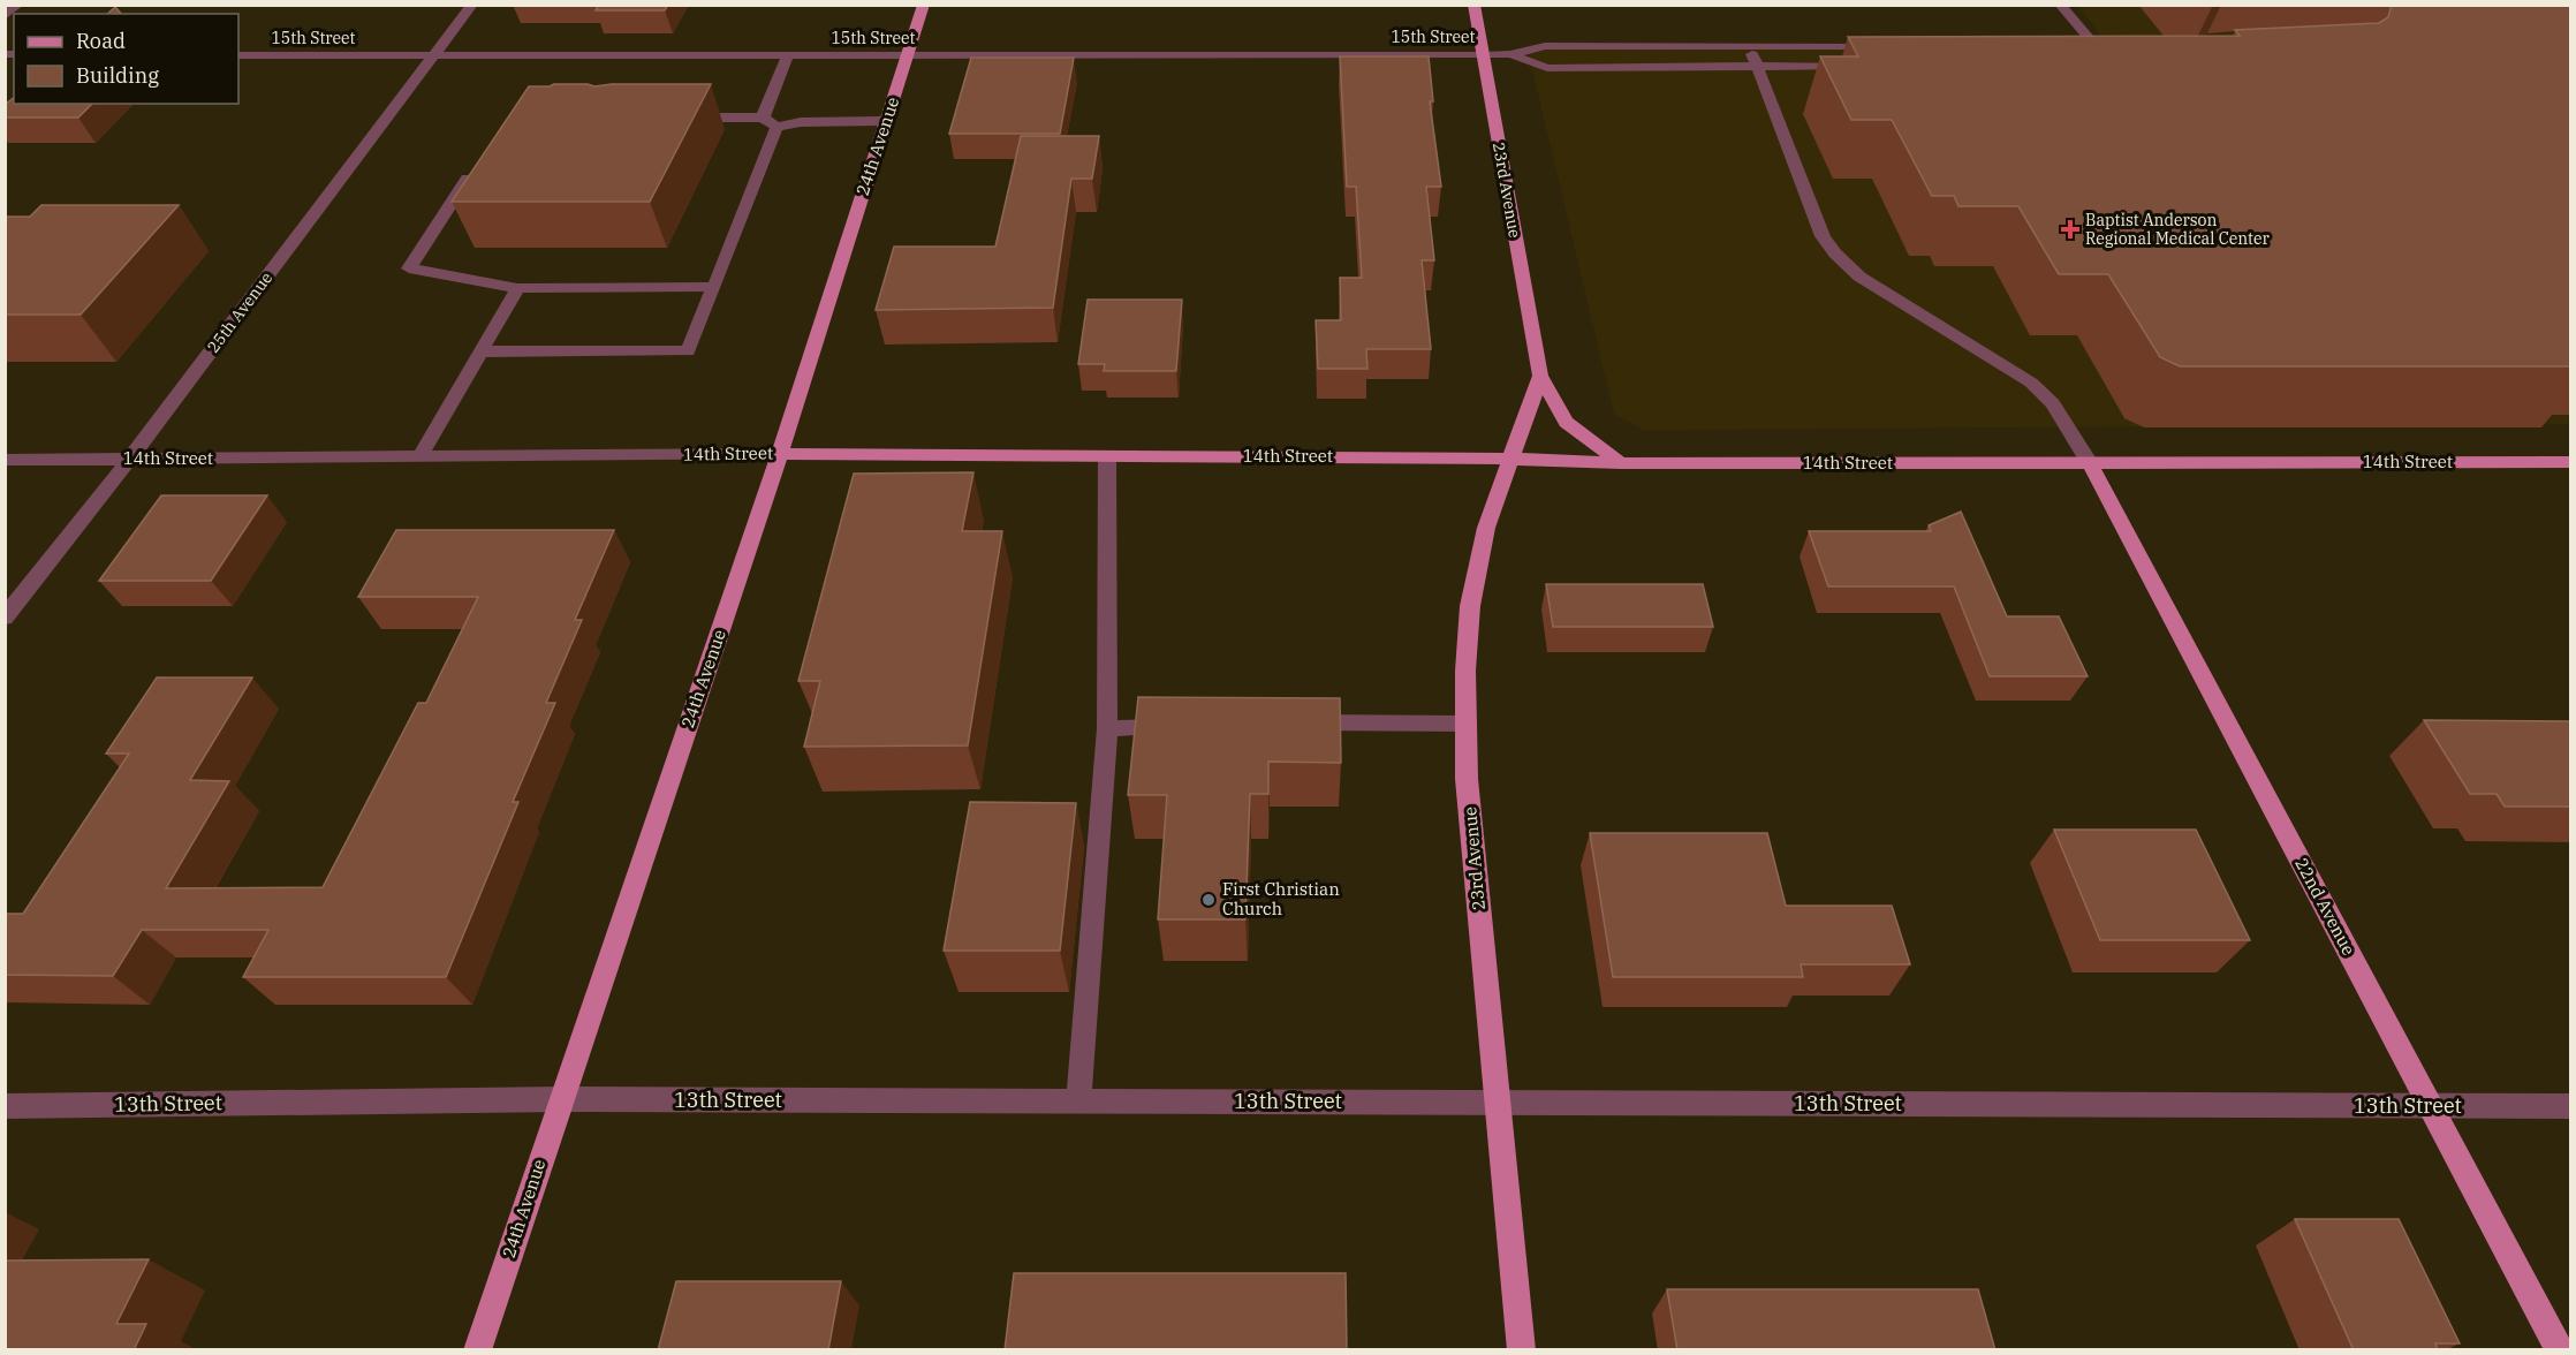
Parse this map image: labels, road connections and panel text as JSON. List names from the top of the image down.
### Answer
{
  "streets": {
    "main road": [
      "24th Avenue",
      "23rd Avenue",
      "14th Street",
      "22nd Avenue"
    ],
    "street": ["15th Street", "25th Avenue", "13th Street"]
  },
  "crossings": [
    ["15th Street", "24th Avenue"],
    ["15th Street", "23rd Avenue"],
    ["15th Street", "25th Avenue"],
    ["24th Avenue", "14th Street"],
    ["24th Avenue", "13th Street"],
    ["23rd Avenue", "14th Street"],
    ["23rd Avenue", "13th Street"],
    ["25th Avenue", "14th Street"],
    ["14th Street", "22nd Avenue"],
    ["22nd Avenue", "13th Street"]
  ],
  "places": {
    "health": ["Baptist Anderson Regional Medical Center"],
    "other": ["First Christian Church"]
  },
  "legend": ["Road", "Building"]
}
